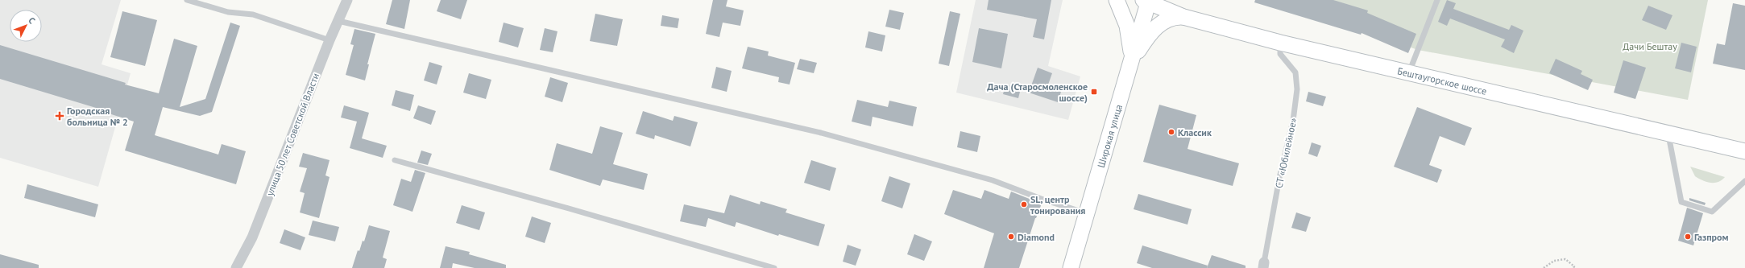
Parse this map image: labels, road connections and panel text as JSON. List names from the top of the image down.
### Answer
{
  "streets": {
    "main road": ["Бештаугорское шоссе", "Широкая улица"],
    "street": ["улица 50 лет Советской Власти"],
    "lane": ["СТ «Юбилейное»"]
  },
  "crossings": [
    ["Бештаугорское шоссе", "Широкая улица"],
    ["Бештаугорское шоссе", "СТ «Юбилейное»"]
  ],
  "parks": ["Дачи Бештау"],
  "places": {
    "transit": ["Дача (Старосмоленское шоссе)"],
    "health": ["Городская больница № 2"],
    "other": [
      "Классик",
      "SL, центр тонирования",
      "Diamond",
      "Газпром"
    ]
  },
  "north": "top right"
}
